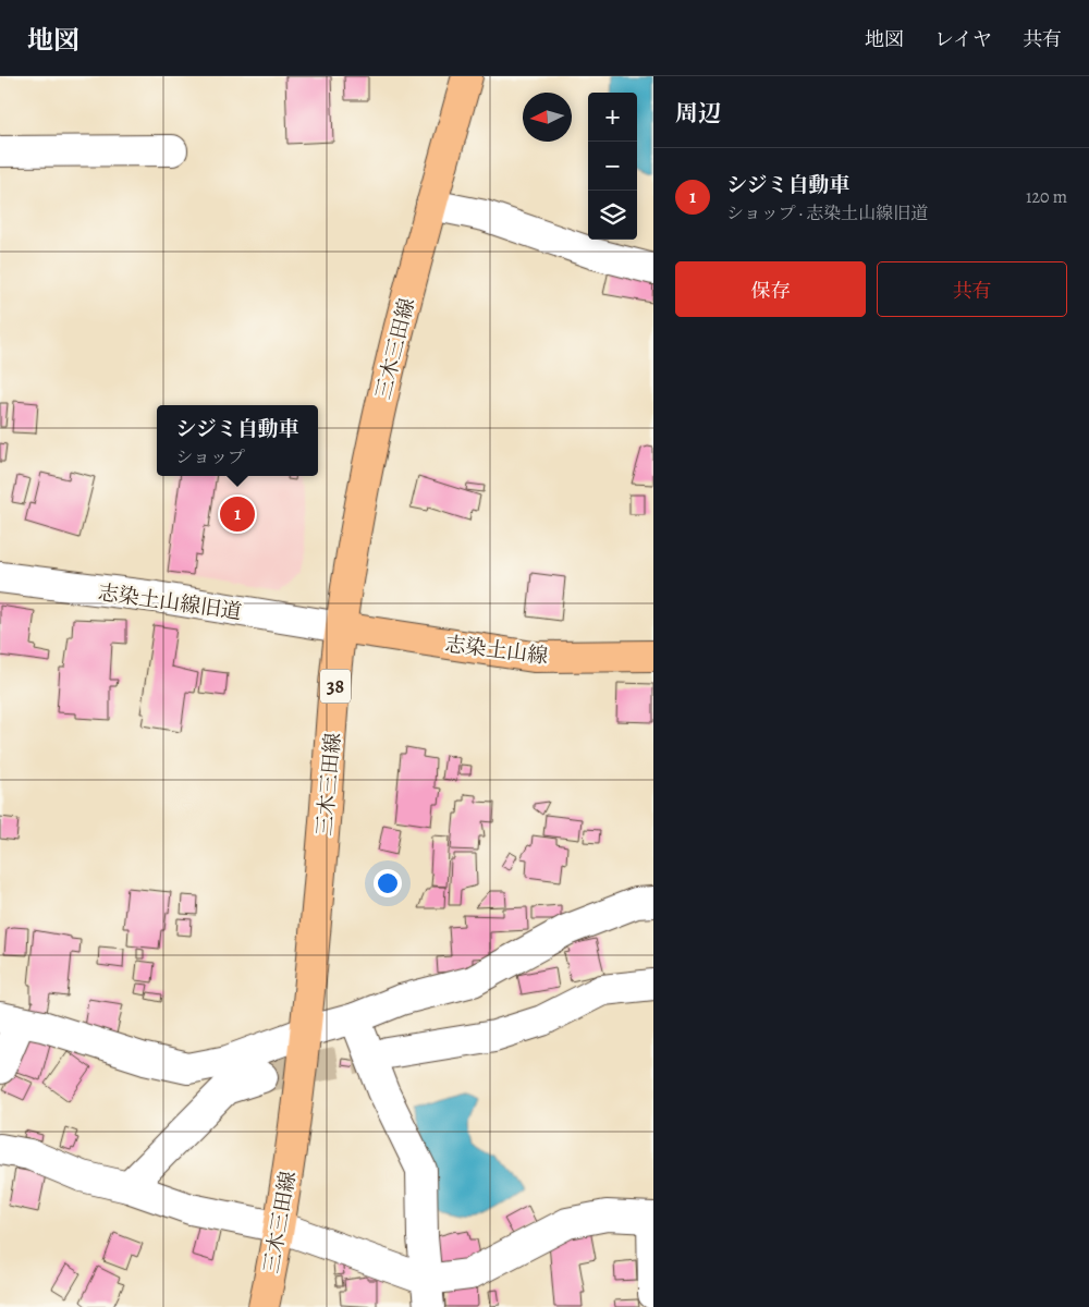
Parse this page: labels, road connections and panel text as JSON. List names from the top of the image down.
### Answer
{
  "streets": {
    "main road": ["三木三田線", "志染土山線", "38"],
    "street": ["志染土山線旧道"]
  },
  "crossings": [
    ["三木三田線", "志染土山線旧道"],
    ["三木三田線", "志染土山線"],
    ["志染土山線旧道", "志染土山線"]
  ],
  "north": "left",
  "page": {
    "header": "地図",
    "nav": ["地図", "レイヤ", "共有"],
    "heading": "周辺",
    "map_buttons": ["+", "−"],
    "list": [
      {
        "mark": "1",
        "name": "シジミ自動車",
        "note": "ショップ · 志染土山線旧道",
        "value": "120 m"
      }
    ],
    "buttons": ["保存", "共有"],
    "popup": ["シジミ自動車", "ショップ"],
    "pins": "1"
  }
}
